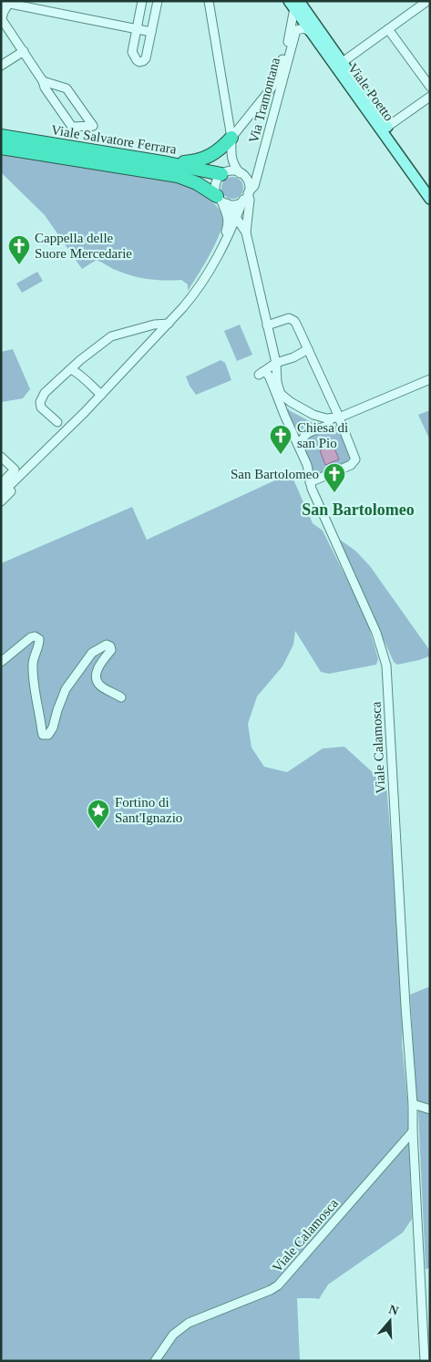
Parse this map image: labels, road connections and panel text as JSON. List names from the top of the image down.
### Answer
{
  "streets": {
    "highway": ["Viale Salvatore Ferrara"],
    "main road": ["Viale Poetto"],
    "street": ["Via Tramontana", "Viale Calamosca"]
  },
  "crossings": [
    ["Viale Poetto", "Via Tramontana"],
    ["Via Tramontana", "Viale Salvatore Ferrara"]
  ],
  "districts": ["San Bartolomeo"],
  "places": {
    "church": ["Cappella delle Suore Mercedarie", "Chiesa di san Pio", "San Bartolomeo"],
    "place": ["Fortino di Sant'Ignazio"]
  },
  "north": "top"
}
